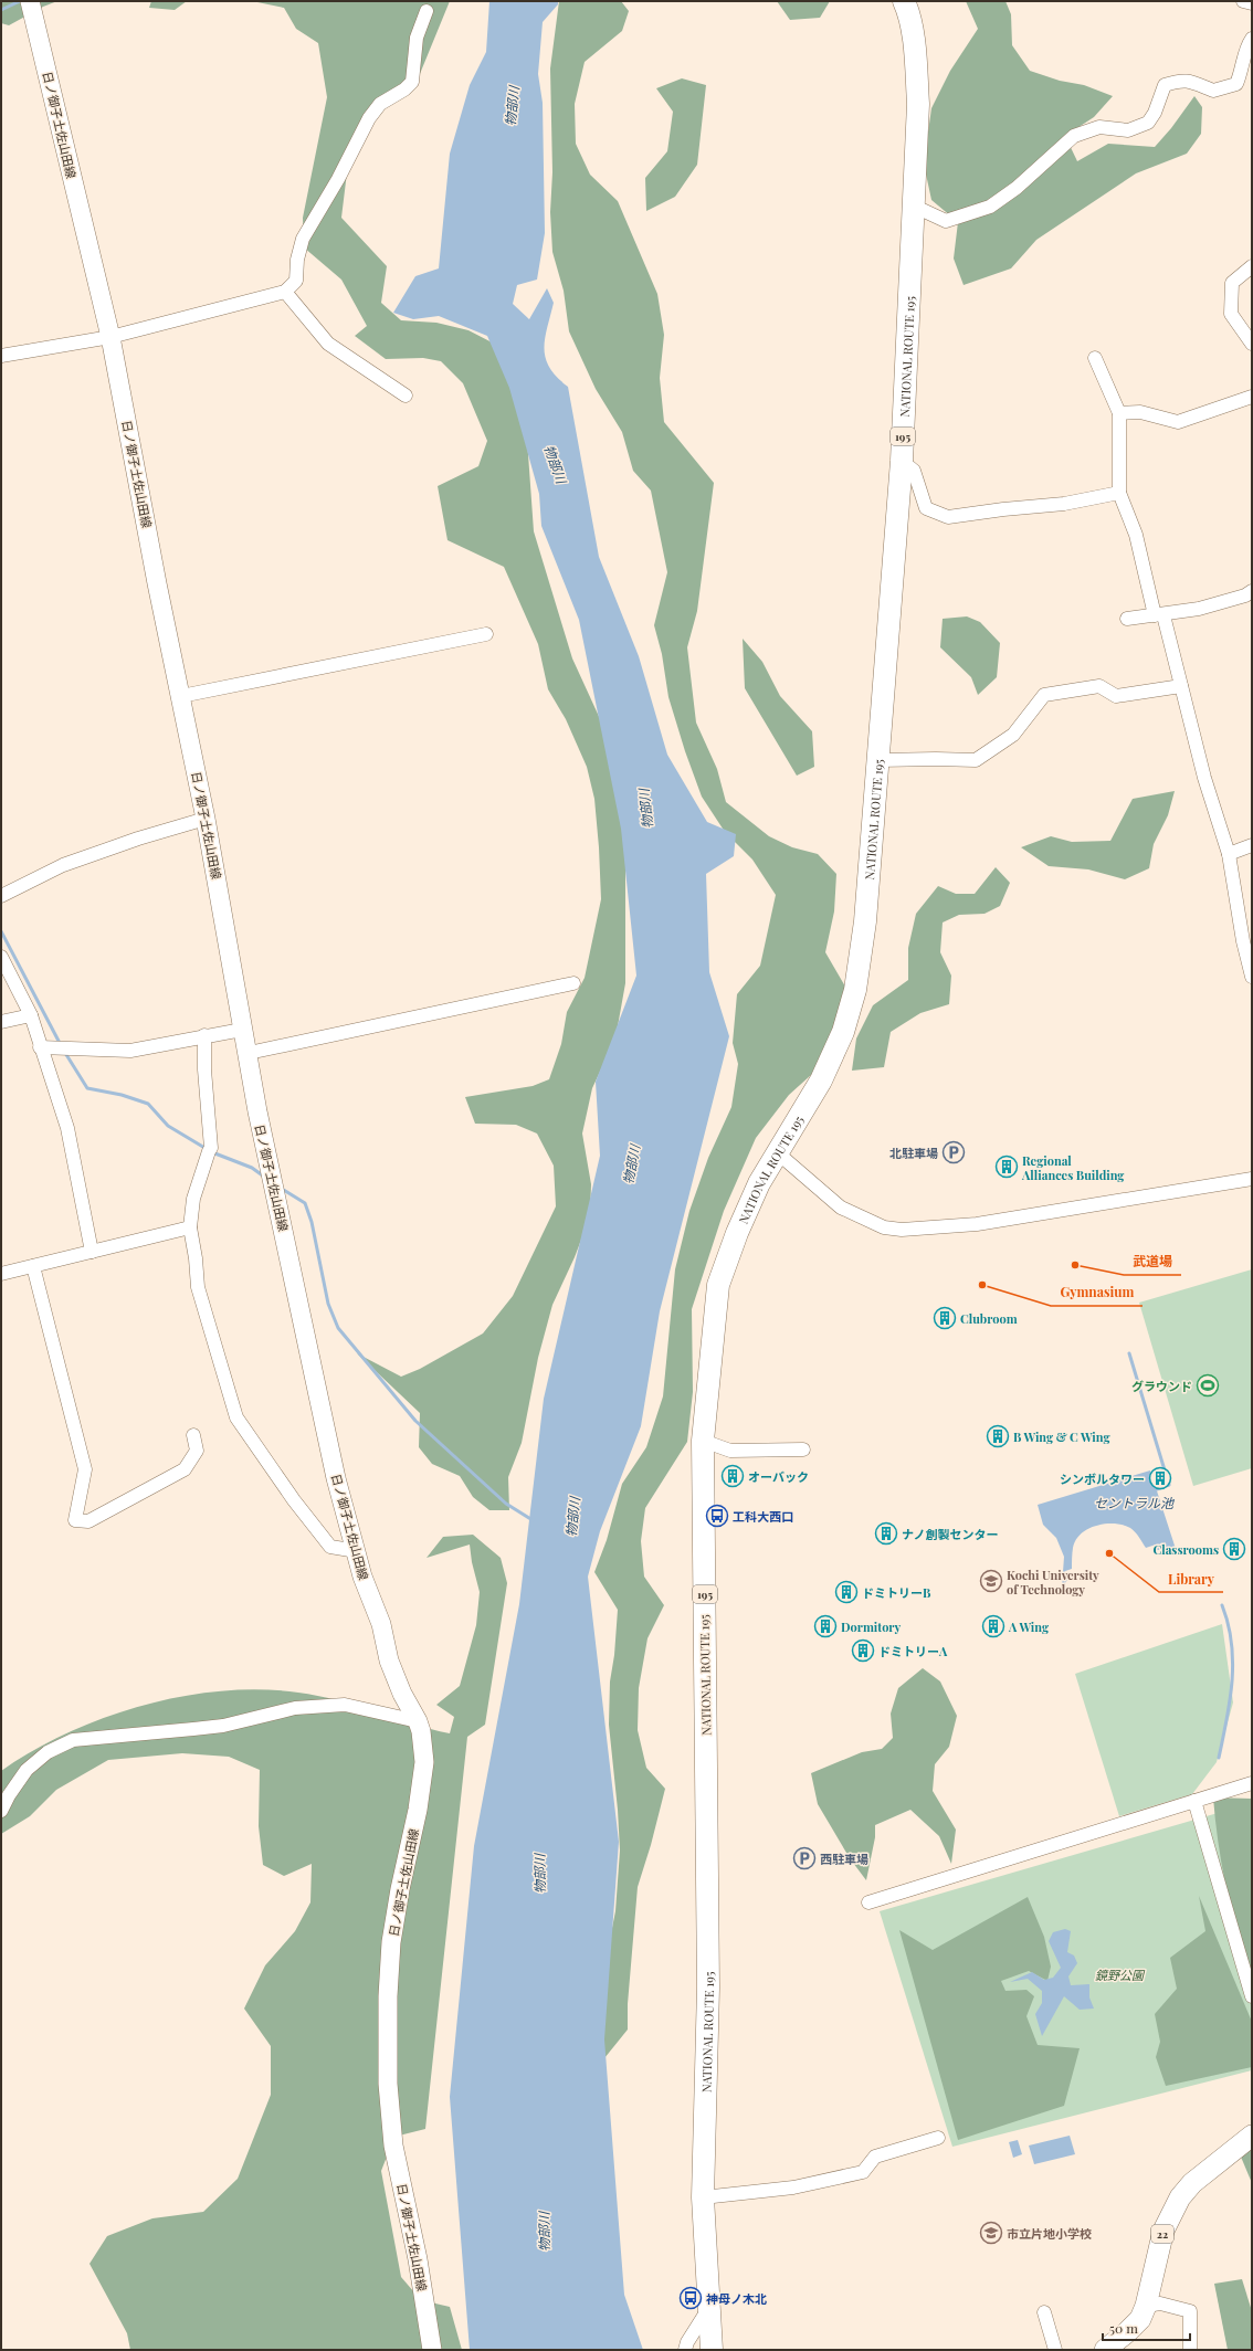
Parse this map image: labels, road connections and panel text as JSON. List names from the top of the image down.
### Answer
{
  "streets": {
    "highway": ["NATIONAL ROUTE 195", "195"],
    "main road": ["日ノ御子土佐山田線", "22"]
  },
  "water": ["物部川", "セントラル池"],
  "parks": ["鏡野公園"],
  "places": {
    "parking": ["北駐車場", "西駐車場"],
    "building": [
      "Regional Alliances Building",
      "Clubroom",
      "B Wing & C Wing",
      "オーバック",
      "シンボルタワー",
      "ナノ創製センター",
      "Classrooms",
      "ドミトリーB",
      "Dormitory",
      "A Wing",
      "ドミトリーA"
    ],
    "other": ["武道場", "Gymnasium", "Library"],
    "sports": ["グラウンド"],
    "bus stop": ["工科大西口", "神母ノ木北"],
    "school or university": ["Kochi University of Technology", "市立片地小学校"]
  },
  "scale_bar": "50 m"
}
